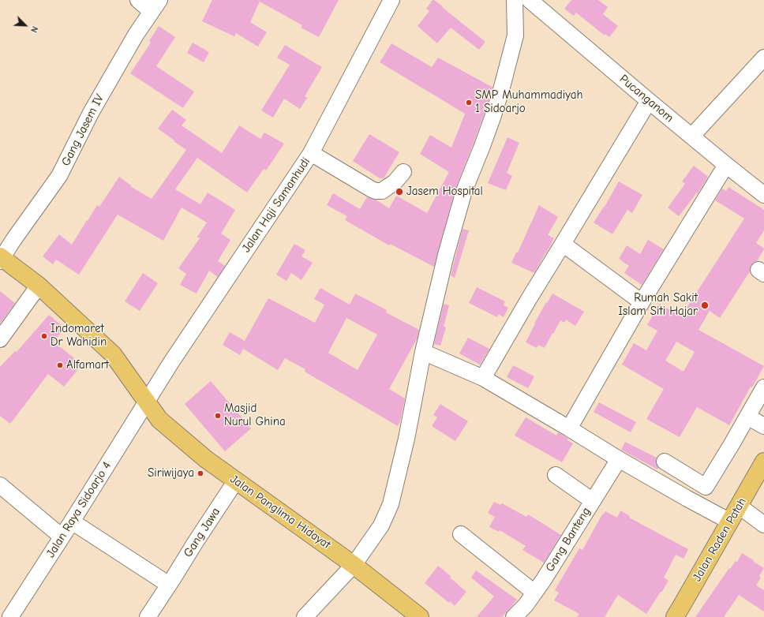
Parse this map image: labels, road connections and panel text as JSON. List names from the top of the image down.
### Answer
{
  "streets": {
    "main road": ["Jalan Panglima Hidayat", "Jalan Raden Patah"],
    "street": [
      "Pucanganom",
      "Gang Jasem IV",
      "Jalan Haji Samanhudi",
      "Jalan Raya Sidoarjo 4",
      "Gang Jawa",
      "Gang Banteng"
    ]
  },
  "crossings": [
    ["Gang Jasem IV", "Jalan Panglima Hidayat"],
    ["Jalan Haji Samanhudi", "Jalan Raya Sidoarjo 4"],
    ["Jalan Haji Samanhudi", "Jalan Panglima Hidayat"],
    ["Jalan Raya Sidoarjo 4", "Jalan Panglima Hidayat"],
    ["Jalan Panglima Hidayat", "Gang Jawa"]
  ],
  "places": [
    "SMP Muhammadiyah 1 Sidoarjo",
    "Jasem Hospital",
    "Rumah Sakit Islam Siti Hajar",
    "Indomaret Dr Wahidin",
    "Alfamart",
    "Masjid Nurul Ghina",
    "Siriwijaya"
  ],
  "north": "bottom right"
}
